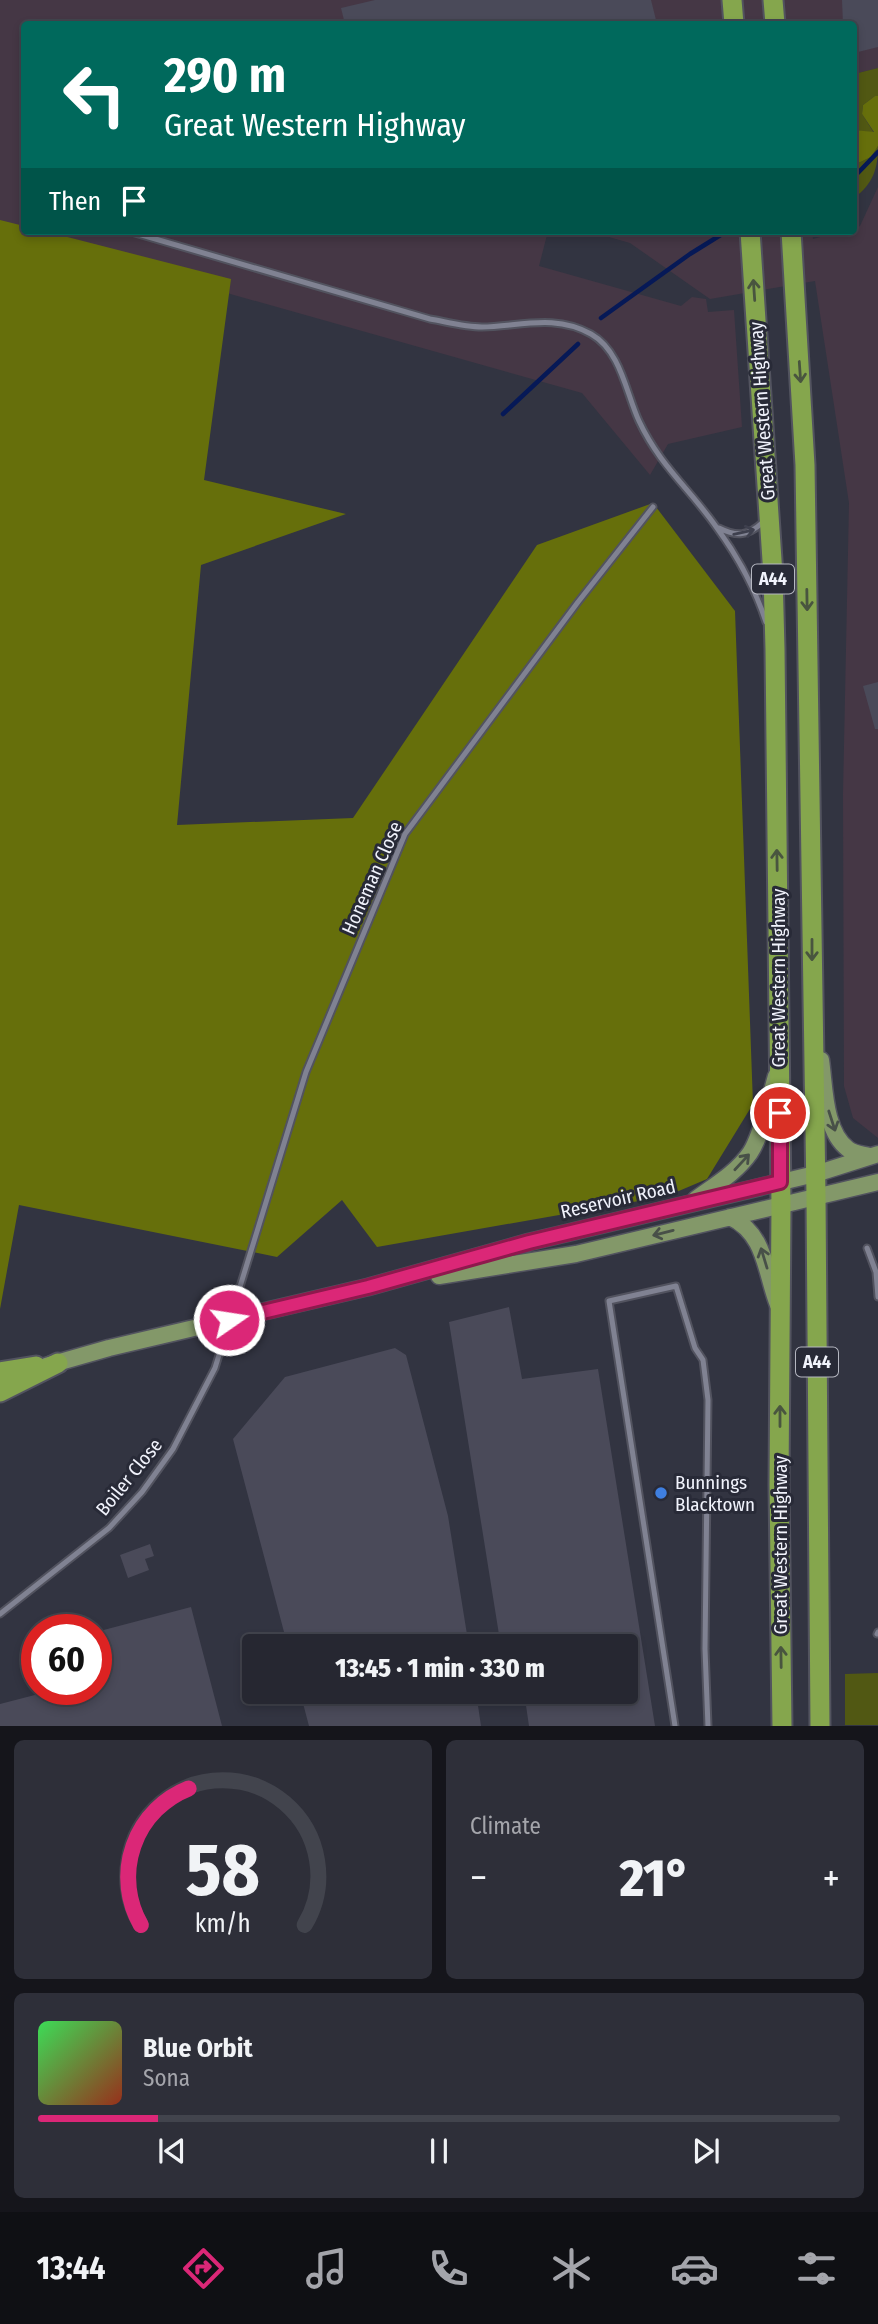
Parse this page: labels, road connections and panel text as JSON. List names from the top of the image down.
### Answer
{
  "streets": {
    "highway": ["Great Western Highway", "A44"],
    "main road": ["Reservoir Road"],
    "lane": ["Honeman Close", "Boiler Close"]
  },
  "crossings": [
    ["Great Western Highway", "Reservoir Road"],
    ["Honeman Close", "Reservoir Road"],
    ["Honeman Close", "Boiler Close"],
    ["Reservoir Road", "Boiler Close"]
  ],
  "places": ["Bunnings Blacktown"],
  "page": {
    "turn": ["290 m", "Great Western Highway"],
    "then": "Then",
    "limit": "60",
    "trip": "13:45 · 1 min · 330 m",
    "tile": "Climate",
    "heat": ["−", "21°", "+"],
    "song": ["Blue Orbit", "Sona"],
    "tabs": "13:44",
    "gauge": ["58", "km/h"]
  }
}
